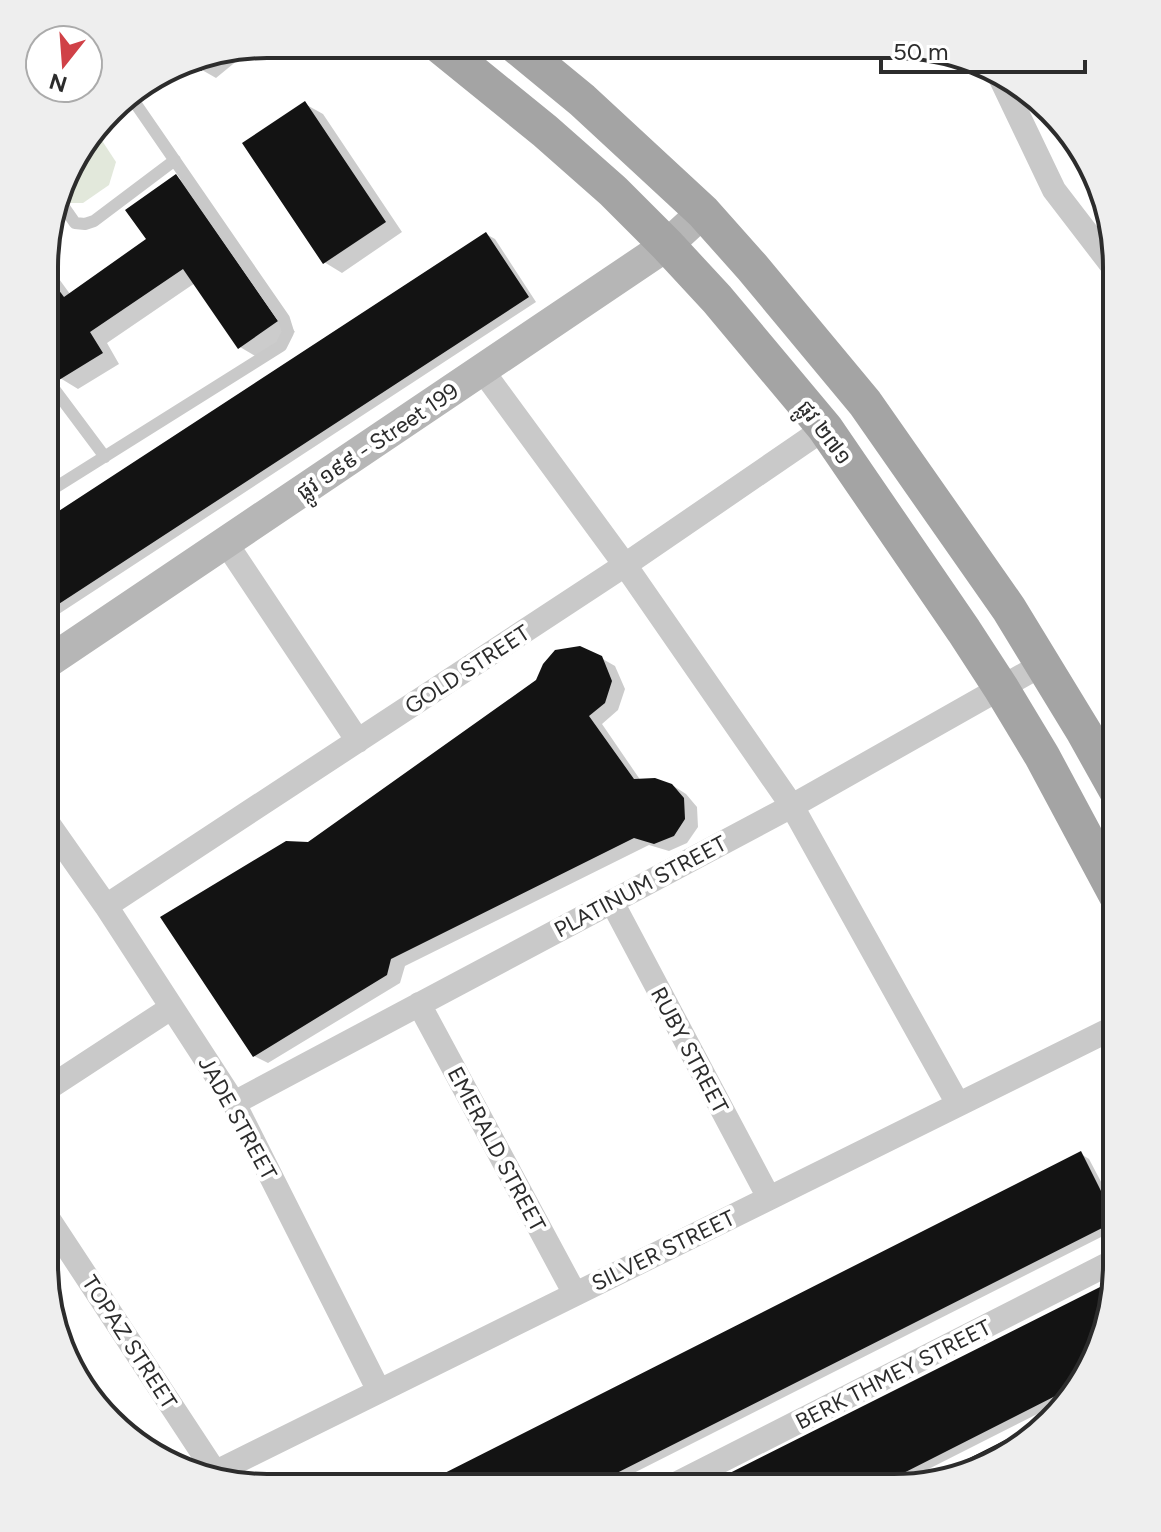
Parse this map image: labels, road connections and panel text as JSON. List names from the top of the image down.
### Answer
{
  "streets": {
    "main road": ["ផ្លូវ ២៧១"],
    "street": [
      "ផ្លូវ ១៩៩ - Street 199",
      "GOLD STREET",
      "PLATINUM STREET",
      "RUBY STREET",
      "JADE STREET",
      "EMERALD STREET",
      "SILVER STREET",
      "TOPAZ STREET",
      "BERK THMEY STREET"
    ]
  },
  "crossings": [
    ["ផ្លូវ ២៧១", "ផ្លូវ ១៩៩ - Street 199"],
    ["ផ្លូវ ២៧១", "GOLD STREET"],
    ["ផ្លូវ ២៧១", "PLATINUM STREET"],
    ["GOLD STREET", "JADE STREET"],
    ["PLATINUM STREET", "RUBY STREET"],
    ["PLATINUM STREET", "JADE STREET"],
    ["PLATINUM STREET", "EMERALD STREET"],
    ["RUBY STREET", "SILVER STREET"],
    ["JADE STREET", "SILVER STREET"],
    ["EMERALD STREET", "SILVER STREET"]
  ],
  "scale_bar": "50 m",
  "north": "bottom"
}
